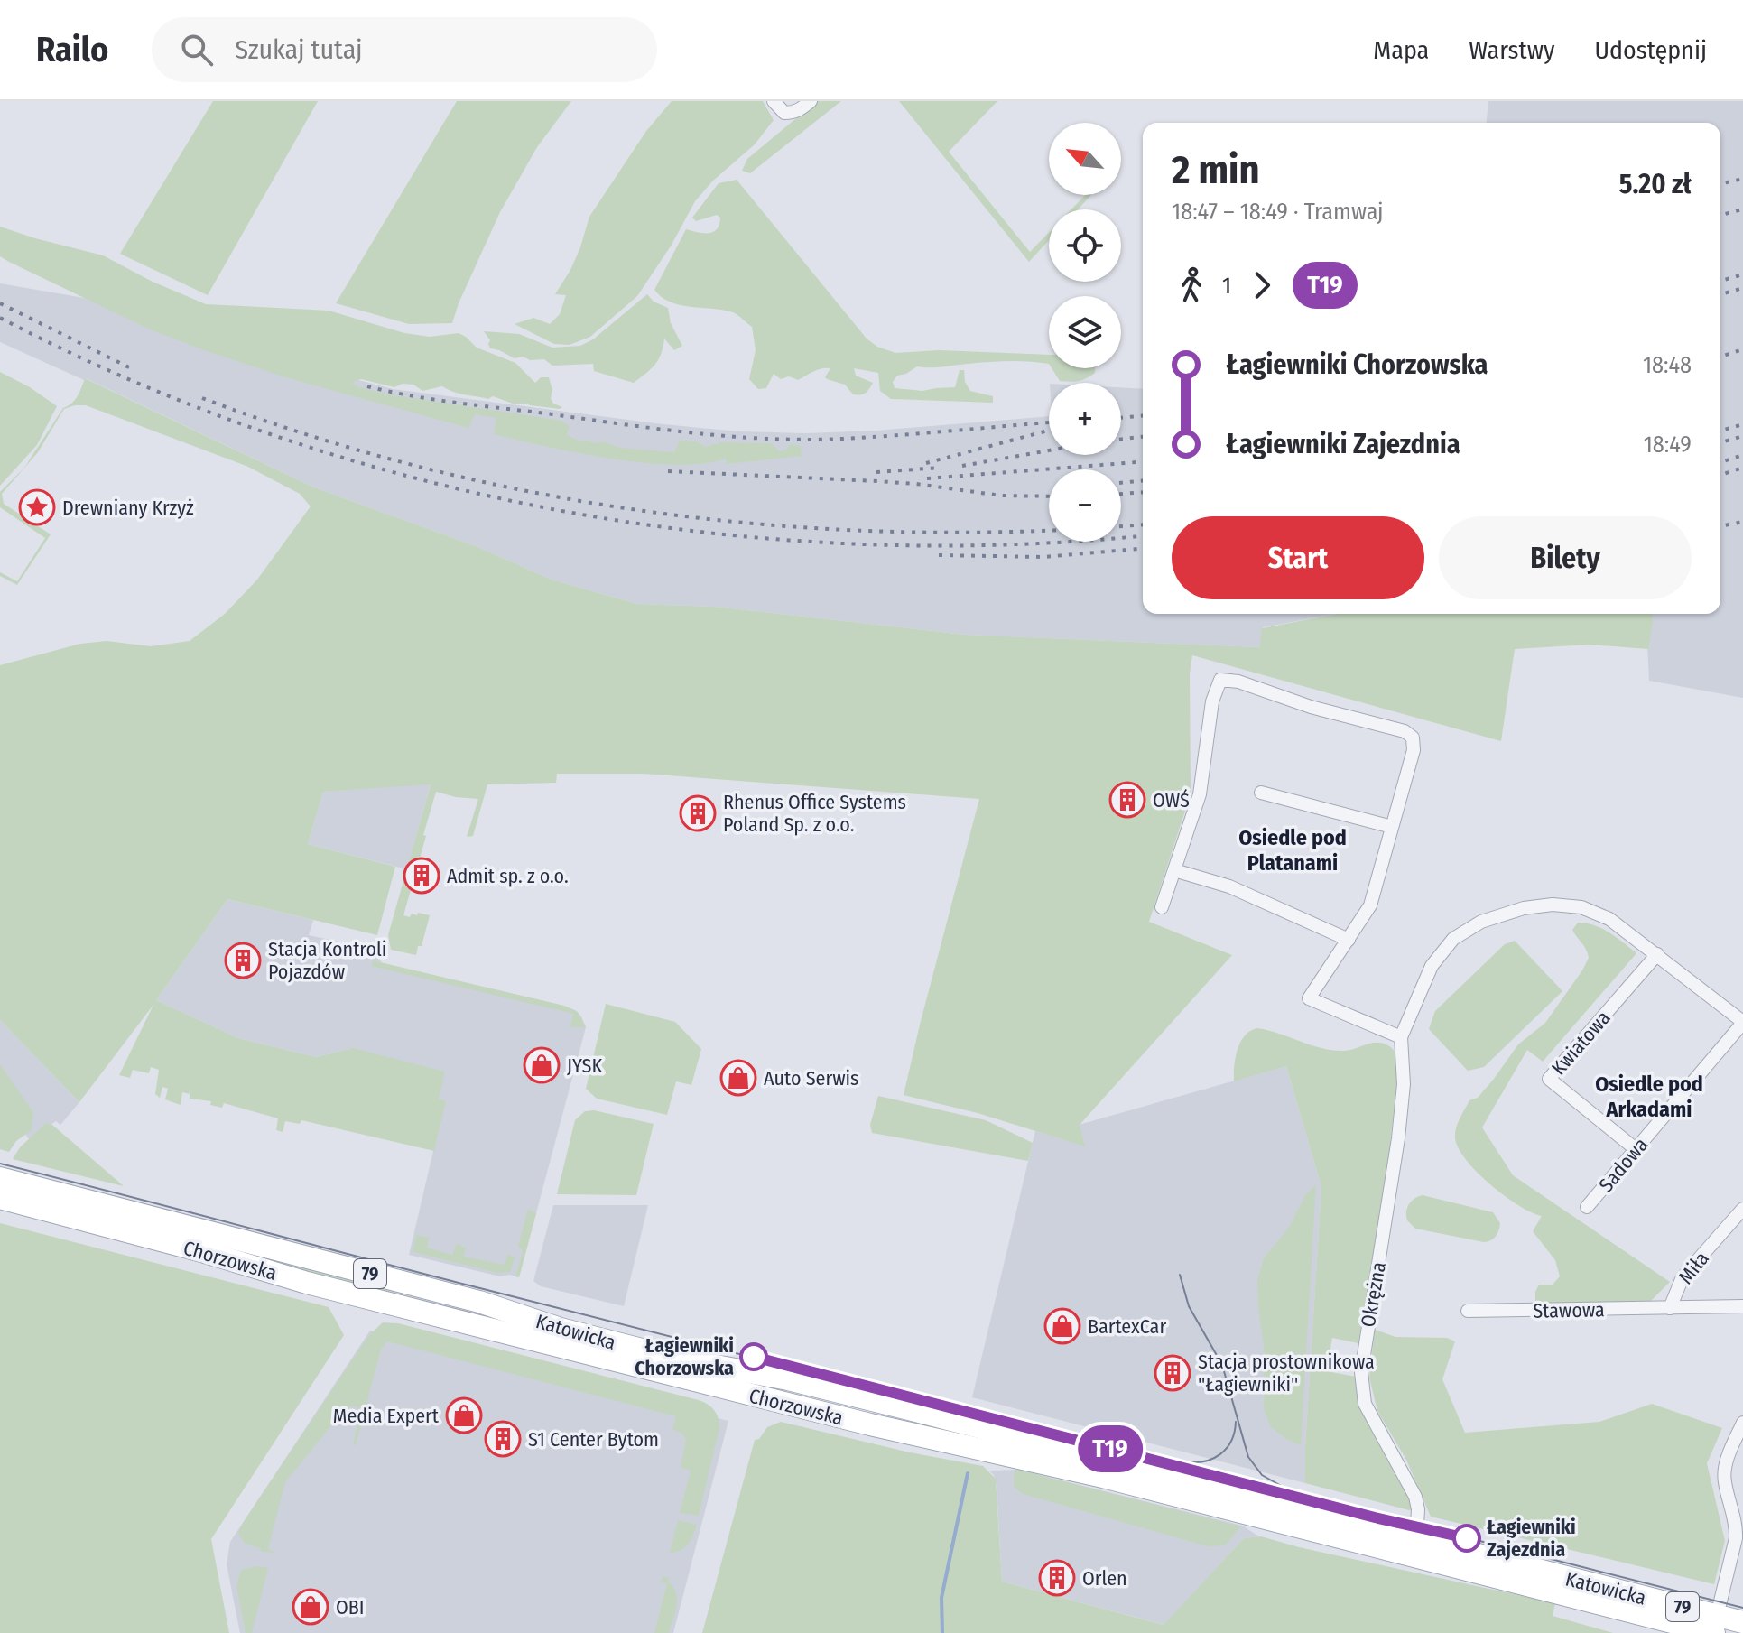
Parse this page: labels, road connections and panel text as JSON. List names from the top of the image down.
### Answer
{
  "streets": {
    "main road": ["Chorzowska", "79", "Katowicka"],
    "street": [
      "Kwiatowa",
      "Sadowa",
      "Miła",
      "Okrężna",
      "Stawowa"
    ]
  },
  "crossings": [
    ["Kwiatowa", "Sadowa"],
    ["Kwiatowa", "Okrężna"],
    ["Sadowa", "Okrężna"],
    ["Chorzowska", "Katowicka"],
    ["Miła", "Stawowa"],
    ["Okrężna", "Katowicka"]
  ],
  "districts": ["Osiedle pod Platanami", "Osiedle pod Arkadami"],
  "places": {
    "place": ["Drewniany Krzyż"],
    "building": [
      "OWŚ",
      "Rhenus Office Systems Poland Sp. z o.o.",
      "Admit sp. z o.o.",
      "Stacja Kontroli Pojazdów",
      "Stacja prostownikowa \"Łagiewniki\"",
      "S1 Center Bytom",
      "Orlen"
    ],
    "shop": [
      "JYSK",
      "Auto Serwis",
      "BartexCar",
      "Media Expert",
      "OBI"
    ],
    "other": ["Łagiewniki Chorzowska", "Łagiewniki Zajezdnia"]
  },
  "lines": ["tram line T19"],
  "north": "top left",
  "page": {
    "header": "Railo",
    "search": "Szukaj tutaj",
    "nav": ["Mapa", "Warstwy", "Udostępnij"],
    "on_map": "T19",
    "map_buttons": ["+", "−"],
    "heading": ["2 min", "18:47 – 18:49 · Tramwaj", "5.20 zł"],
    "legs": ["1", "T19"],
    "list": [
      {
        "name": "Łagiewniki Chorzowska",
        "value": "18:48"
      },
      {
        "name": "Łagiewniki Zajezdnia",
        "value": "18:49"
      }
    ],
    "buttons": ["Start", "Bilety"]
  }
}
